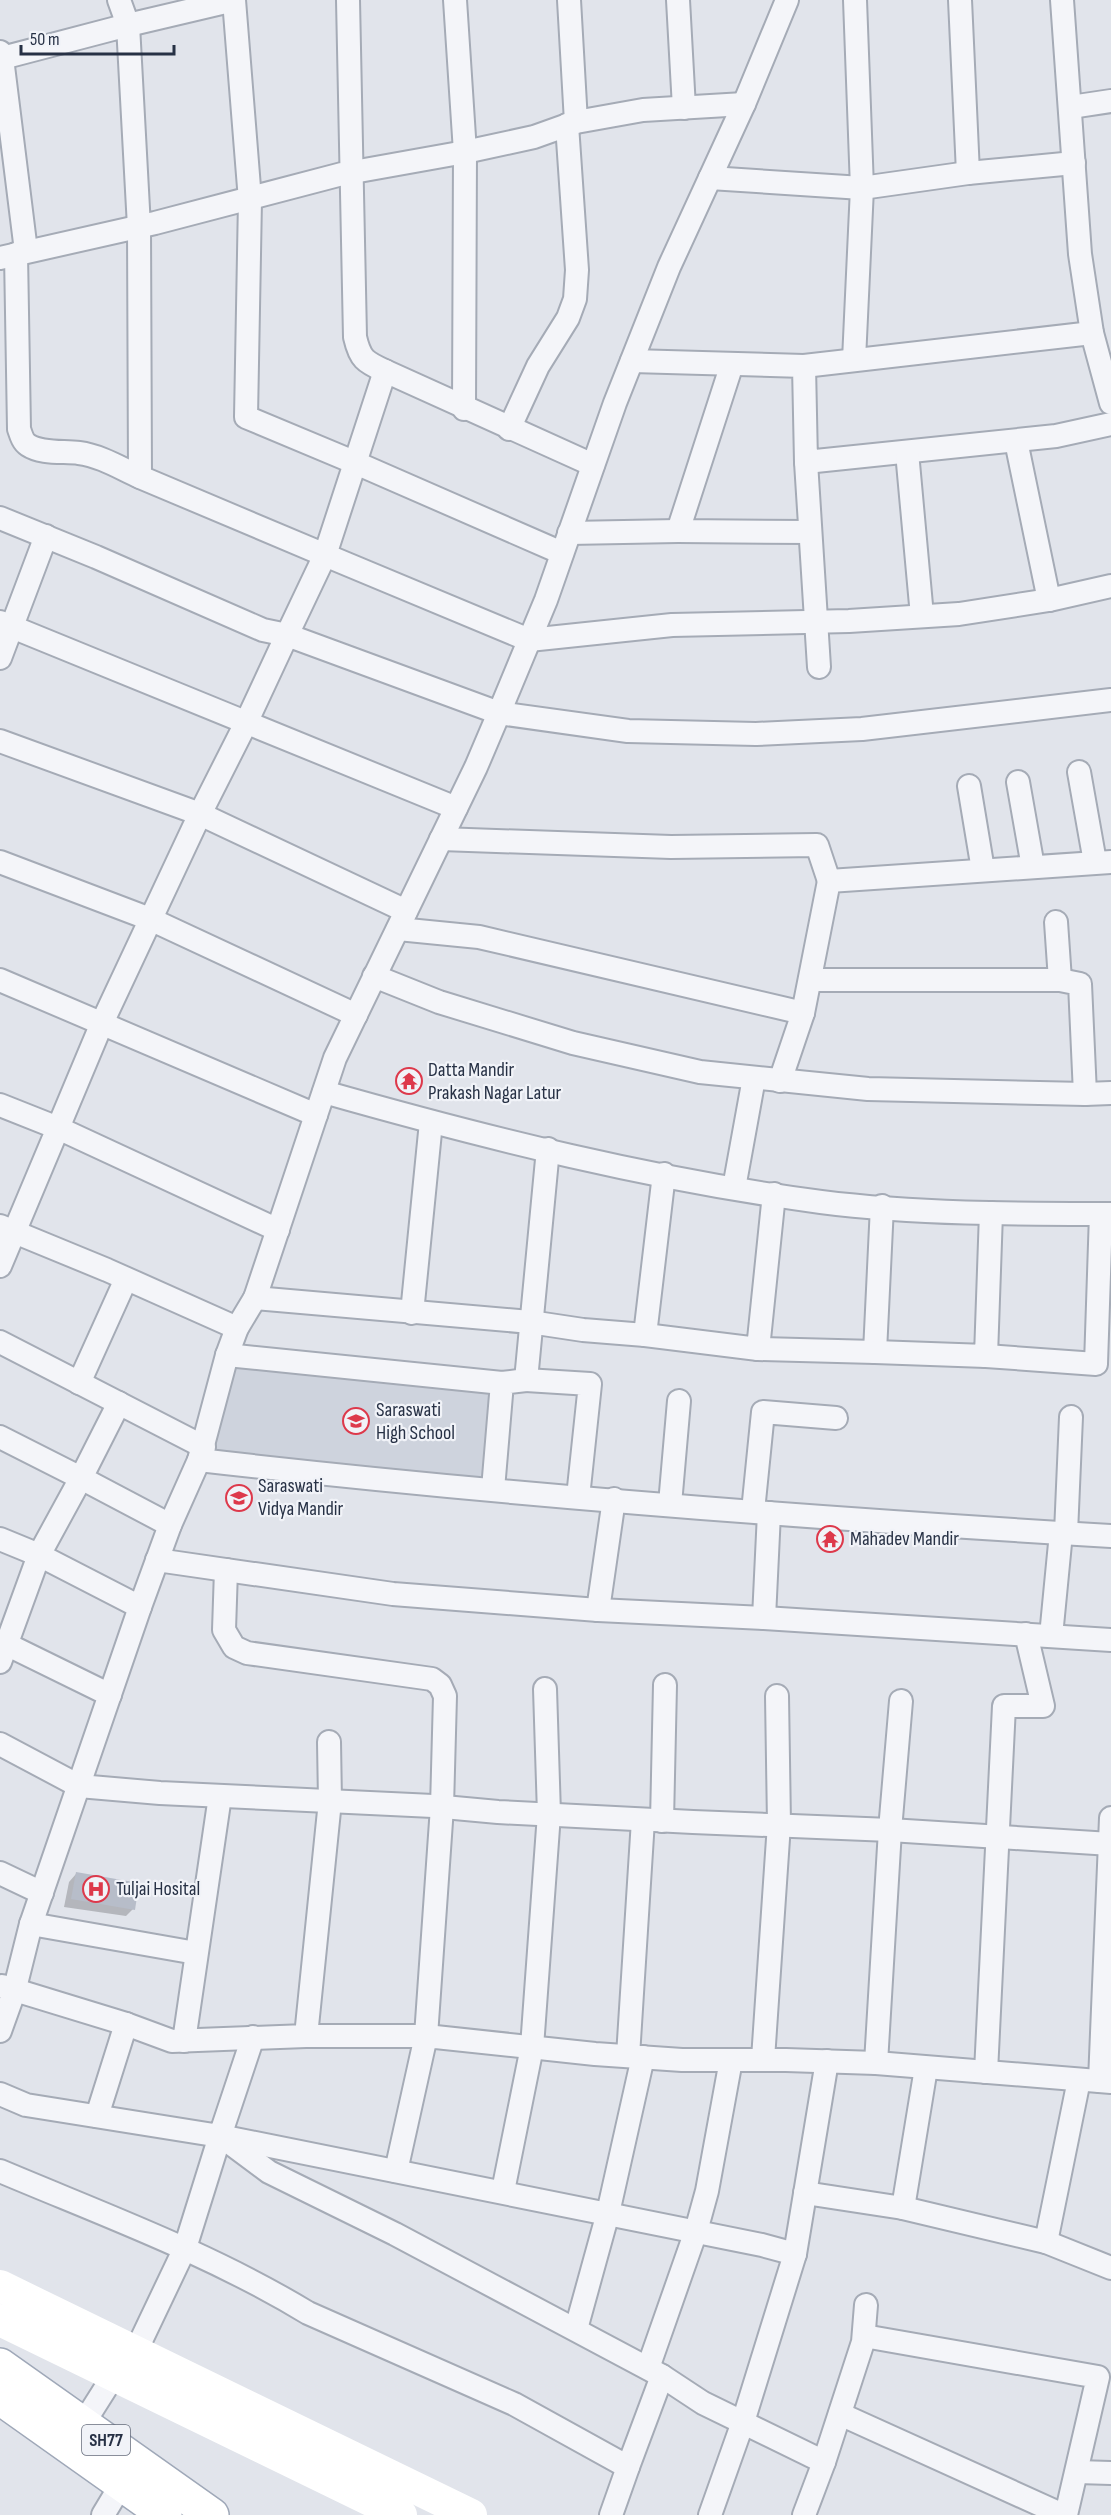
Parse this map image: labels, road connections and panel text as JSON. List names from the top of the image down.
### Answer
{
  "streets": {
    "main road": ["SH77"]
  },
  "places": {
    "temple": ["Datta Mandir Prakash Nagar Latur", "Mahadev Mandir"],
    "school or university": ["Saraswati High School", "Saraswati Vidya Mandir"],
    "hospital": ["Tuljai Hosital"]
  },
  "scale_bar": "50 m"
}
